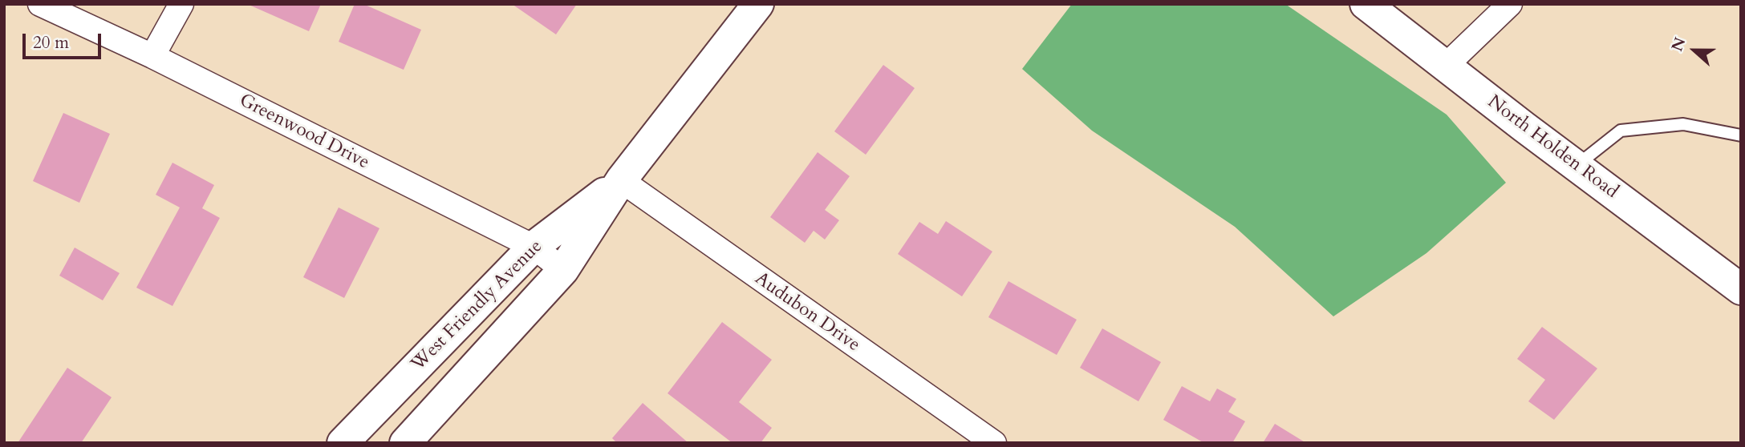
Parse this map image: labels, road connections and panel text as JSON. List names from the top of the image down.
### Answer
{
  "streets": {
    "main road": ["North Holden Road", "West Friendly Avenue"],
    "street": ["Greenwood Drive", "Audubon Drive"]
  },
  "crossings": [
    ["Greenwood Drive", "West Friendly Avenue"],
    ["West Friendly Avenue", "Audubon Drive"]
  ],
  "scale_bar": "20 m",
  "north": "left"
}
